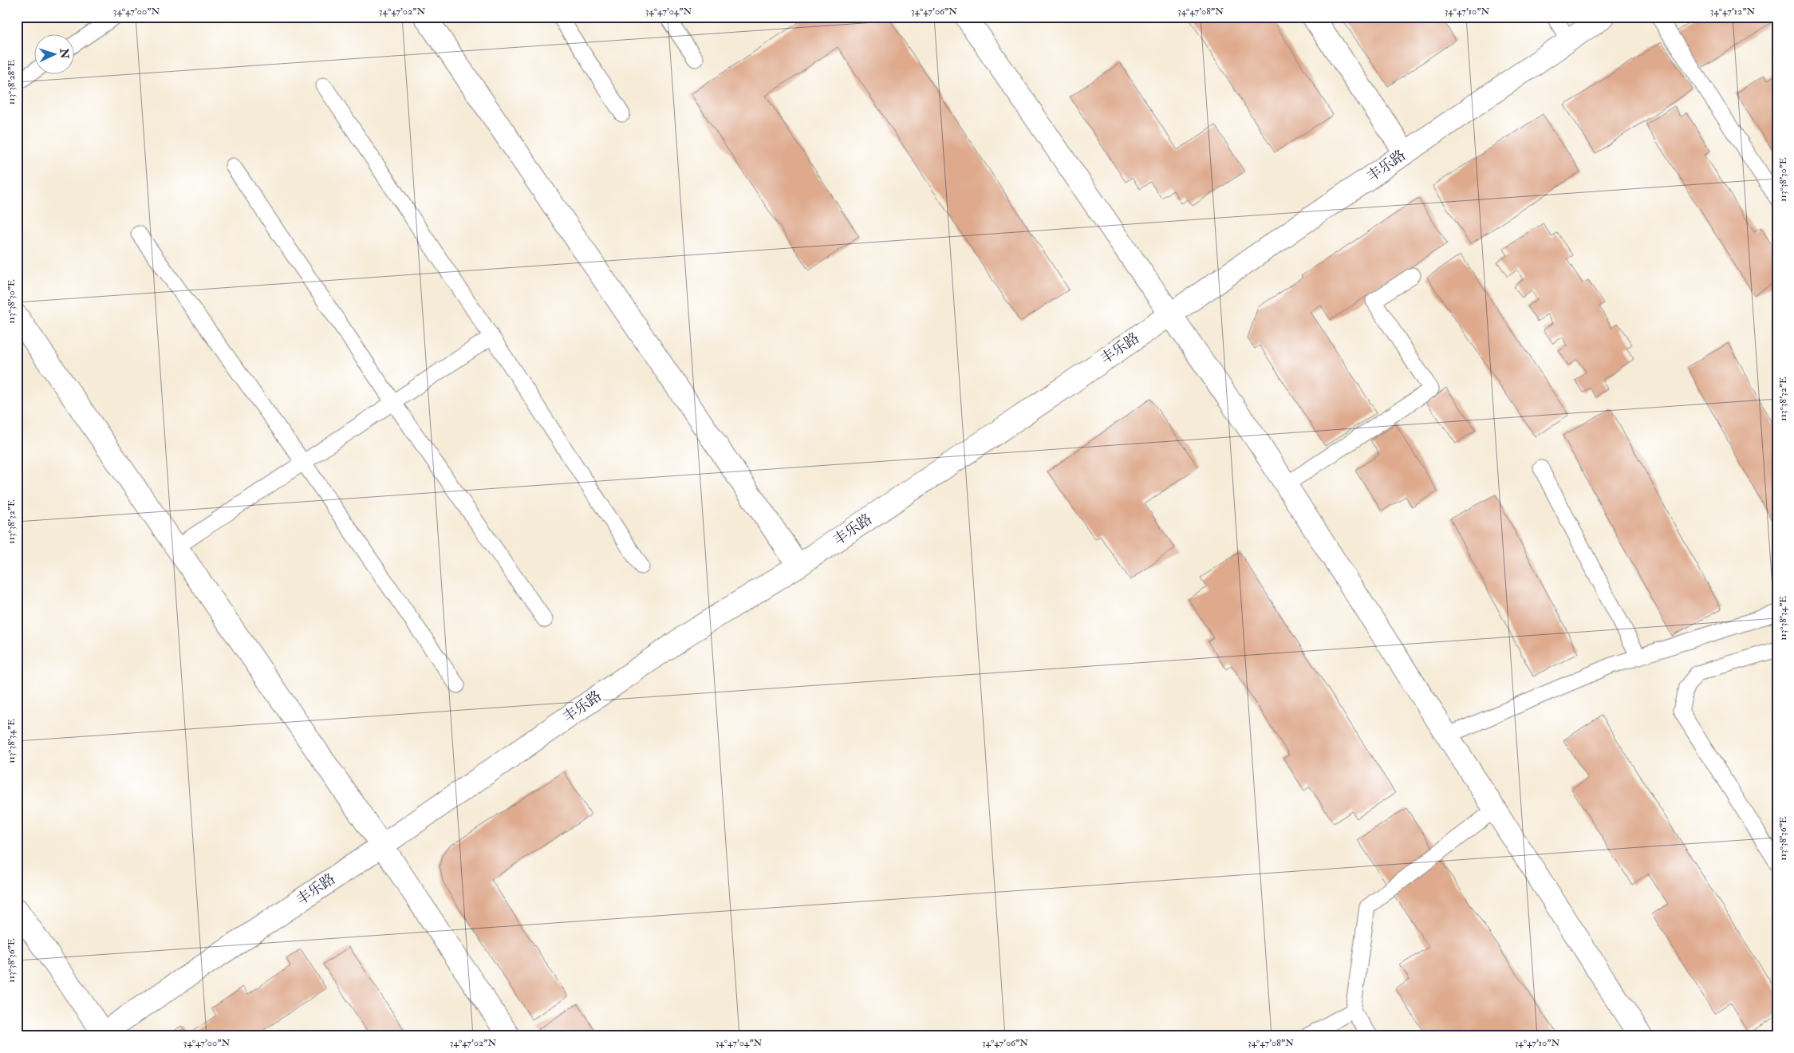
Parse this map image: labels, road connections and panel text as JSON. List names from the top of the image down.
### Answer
{
  "streets": {
    "street": ["丰乐路"]
  },
  "north": "right",
  "coordinates": [
    "34°47'00\"N",
    "34°47'02\"N",
    "34°47'04\"N",
    "34°47'06\"N",
    "34°47'08\"N",
    "34°47'10\"N",
    "34°47'12\"N",
    "113°38'28\"E",
    "113°38'30\"E",
    "113°38'32\"E",
    "113°38'34\"E",
    "113°38'36\"E"
  ]
}
